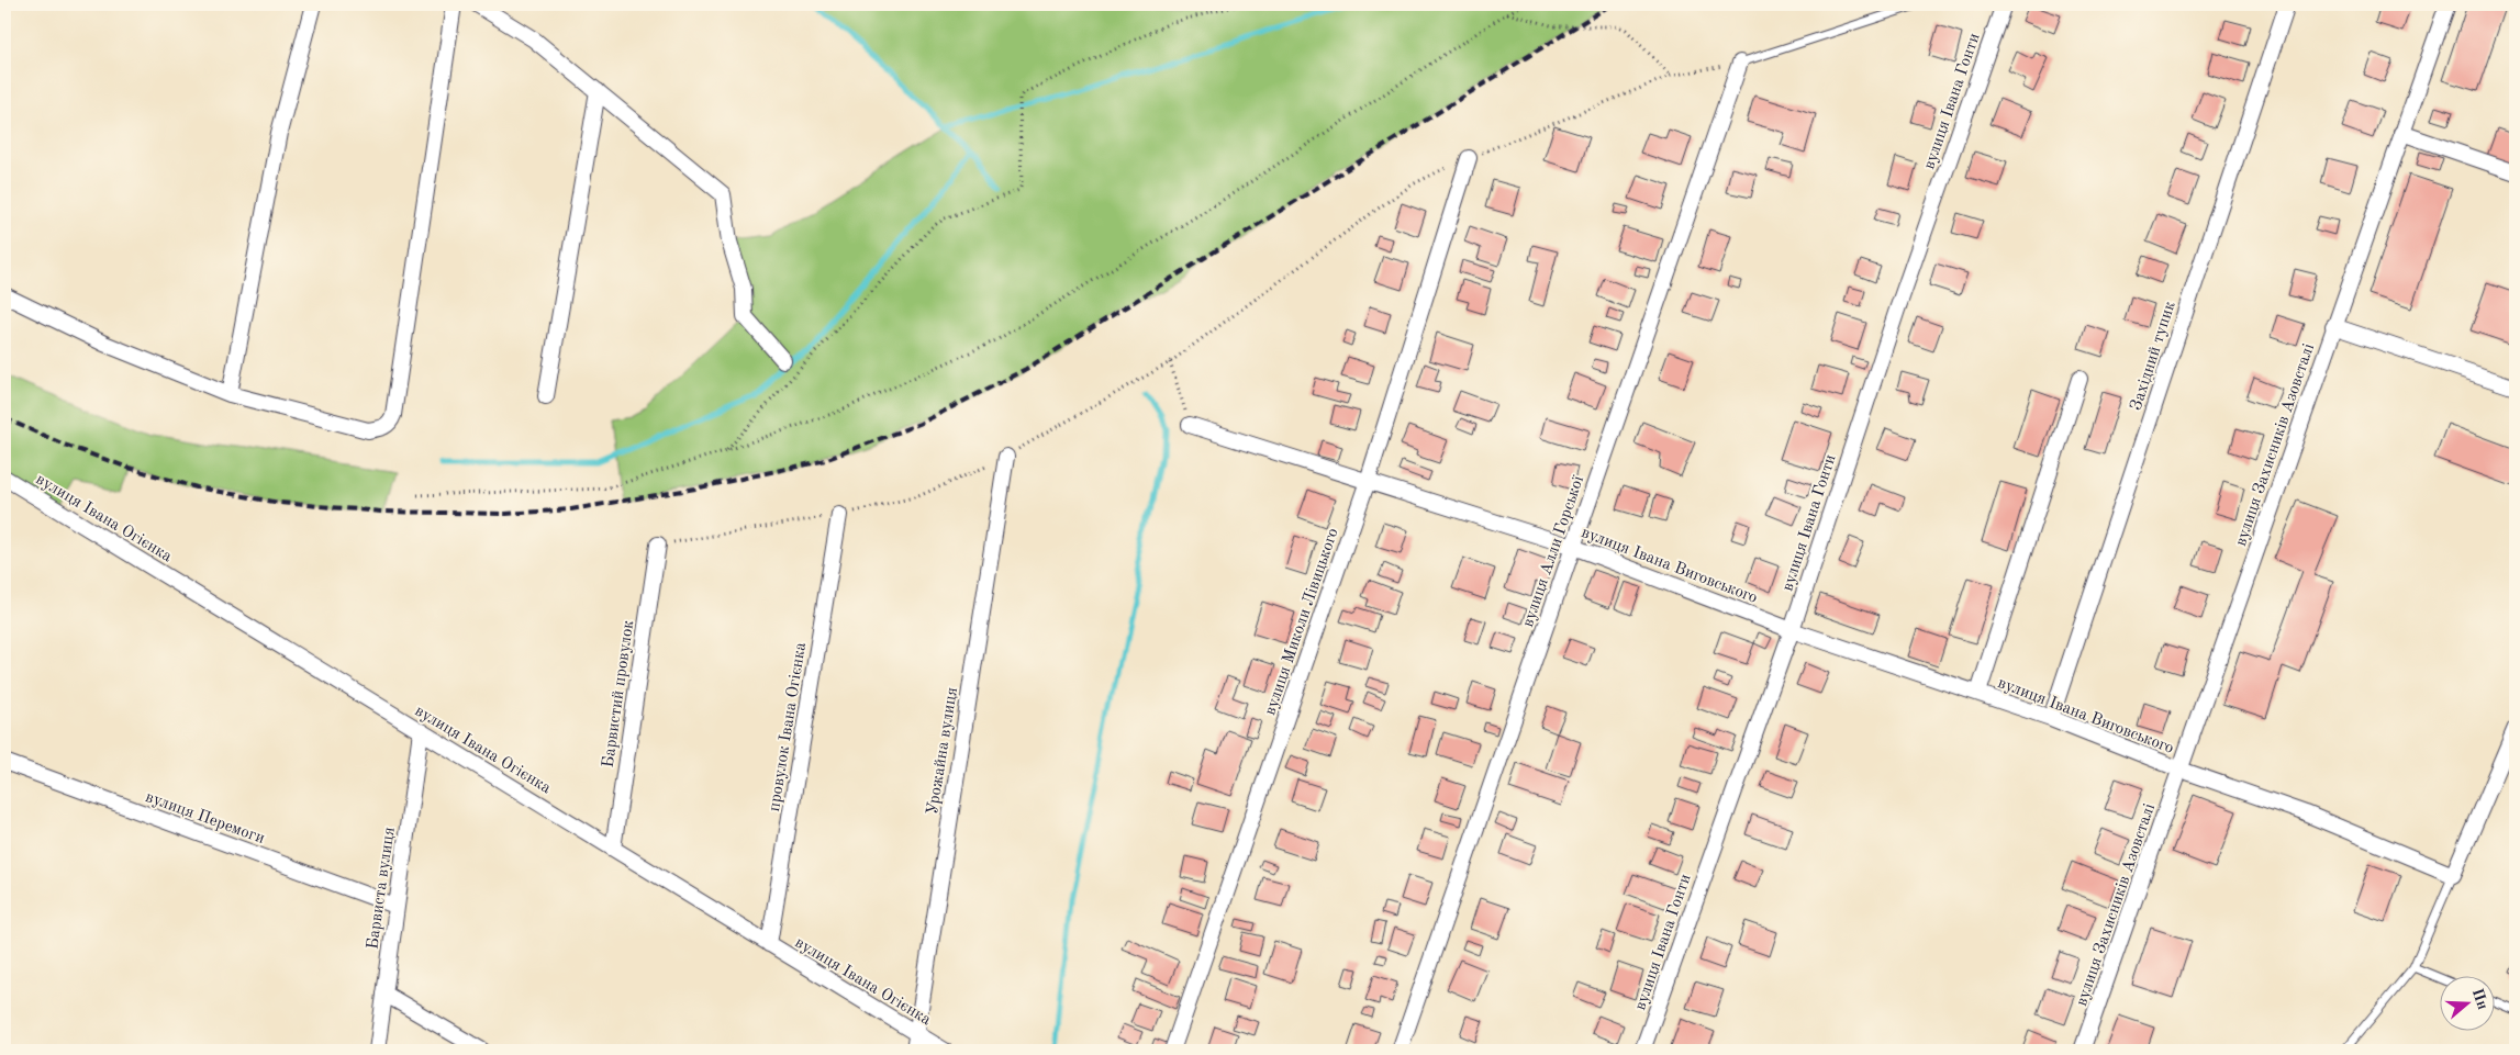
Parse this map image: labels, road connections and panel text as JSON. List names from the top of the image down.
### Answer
{
  "streets": {
    "street": [
      "вулиця Івана Гонти",
      "Західний тупик",
      "вулиця Захисників Азовсталі",
      "вулиця Івана Огієнка",
      "вулиця Алли Горської",
      "вулиця Івана Виговського",
      "вулиця Миколи Лівицького",
      "Барвистий провулок",
      "провулок Івана Огієнка",
      "Урожайна вулиця",
      "вулиця Перемоги",
      "Барвиста вулиця"
    ]
  },
  "crossings": [
    ["вулиця Івана Гонти", "вулиця Івана Виговського"],
    ["Західний тупик", "вулиця Івана Виговського"],
    ["вулиця Захисників Азовсталі", "вулиця Івана Виговського"],
    ["вулиця Івана Огієнка", "Барвистий провулок"],
    ["вулиця Івана Огієнка", "провулок Івана Огієнка"],
    ["вулиця Івана Огієнка", "Урожайна вулиця"],
    ["вулиця Івана Огієнка", "Барвиста вулиця"],
    ["вулиця Алли Горської", "вулиця Івана Виговського"],
    ["вулиця Івана Виговського", "вулиця Миколи Лівицького"],
    ["вулиця Перемоги", "Барвиста вулиця"]
  ],
  "north": "right"
}
